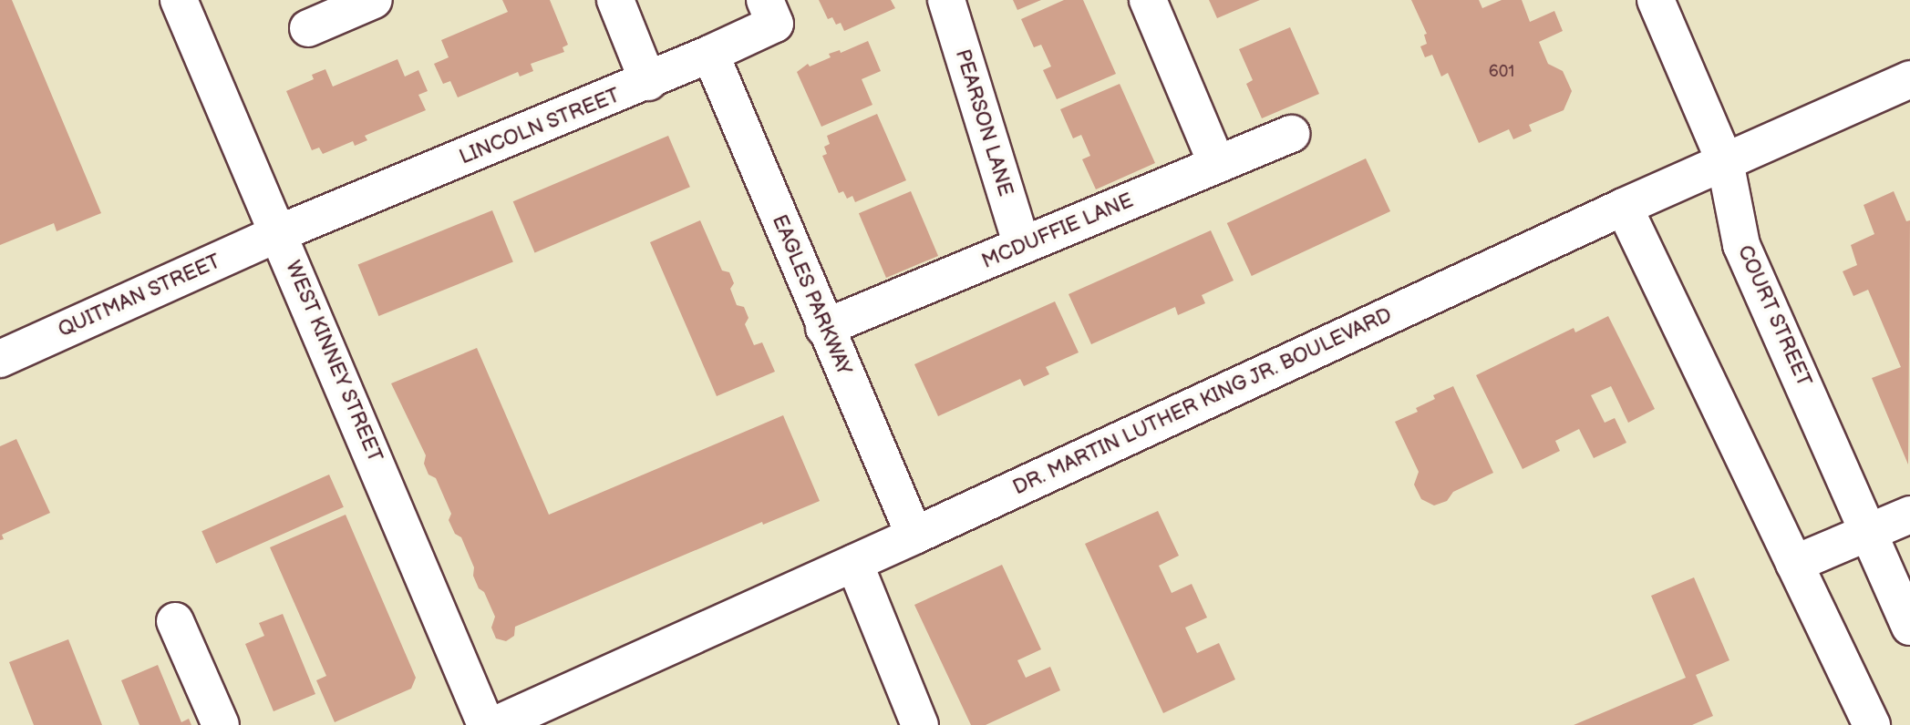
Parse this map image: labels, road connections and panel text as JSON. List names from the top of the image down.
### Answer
{
  "streets": {
    "street": [
      "PEARSON LANE",
      "LINCOLN STREET",
      "MCDUFFIE LANE",
      "EAGLES PARKWAY",
      "QUITMAN STREET",
      "COURT STREET",
      "WEST KINNEY STREET",
      "DR. MARTIN LUTHER KING JR. BOULEVARD"
    ]
  },
  "crossings": [
    ["PEARSON LANE", "MCDUFFIE LANE"],
    ["LINCOLN STREET", "EAGLES PARKWAY"],
    ["LINCOLN STREET", "QUITMAN STREET"],
    ["LINCOLN STREET", "WEST KINNEY STREET"],
    ["MCDUFFIE LANE", "EAGLES PARKWAY"],
    ["EAGLES PARKWAY", "DR. MARTIN LUTHER KING JR. BOULEVARD"],
    ["QUITMAN STREET", "WEST KINNEY STREET"],
    ["COURT STREET", "DR. MARTIN LUTHER KING JR. BOULEVARD"]
  ],
  "house_numbers": ["601"]
}
